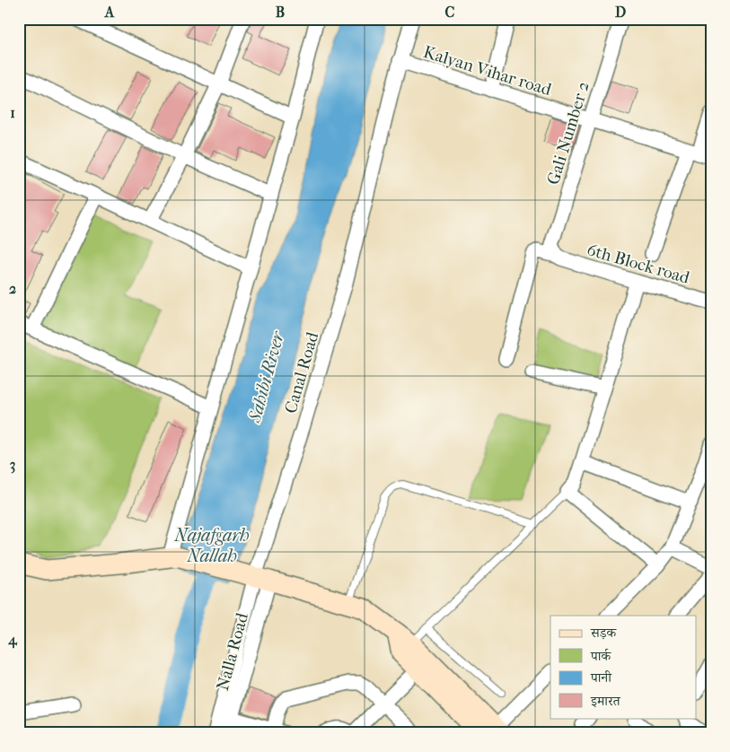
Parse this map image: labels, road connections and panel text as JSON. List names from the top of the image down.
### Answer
{
  "streets": {
    "street": [
      "Kalyan Vihar road",
      "Gali Number 2",
      "6th Block road",
      "Canal Road",
      "Nalla Road"
    ]
  },
  "crossings": [
    ["Kalyan Vihar road", "Gali Number 2"],
    ["Kalyan Vihar road", "Canal Road"],
    ["Gali Number 2", "6th Block road"],
    ["Canal Road", "Nalla Road"]
  ],
  "water": ["Sahibi River", "Najafgarh Nallah"],
  "legend": [
    "सड़क",
    "पार्क",
    "पानी",
    "इमारत"
  ],
  "grid": {
    "columns": [
      "A",
      "B",
      "C",
      "D"
    ],
    "rows": [
      "1",
      "2",
      "3",
      "4"
    ]
  }
}
